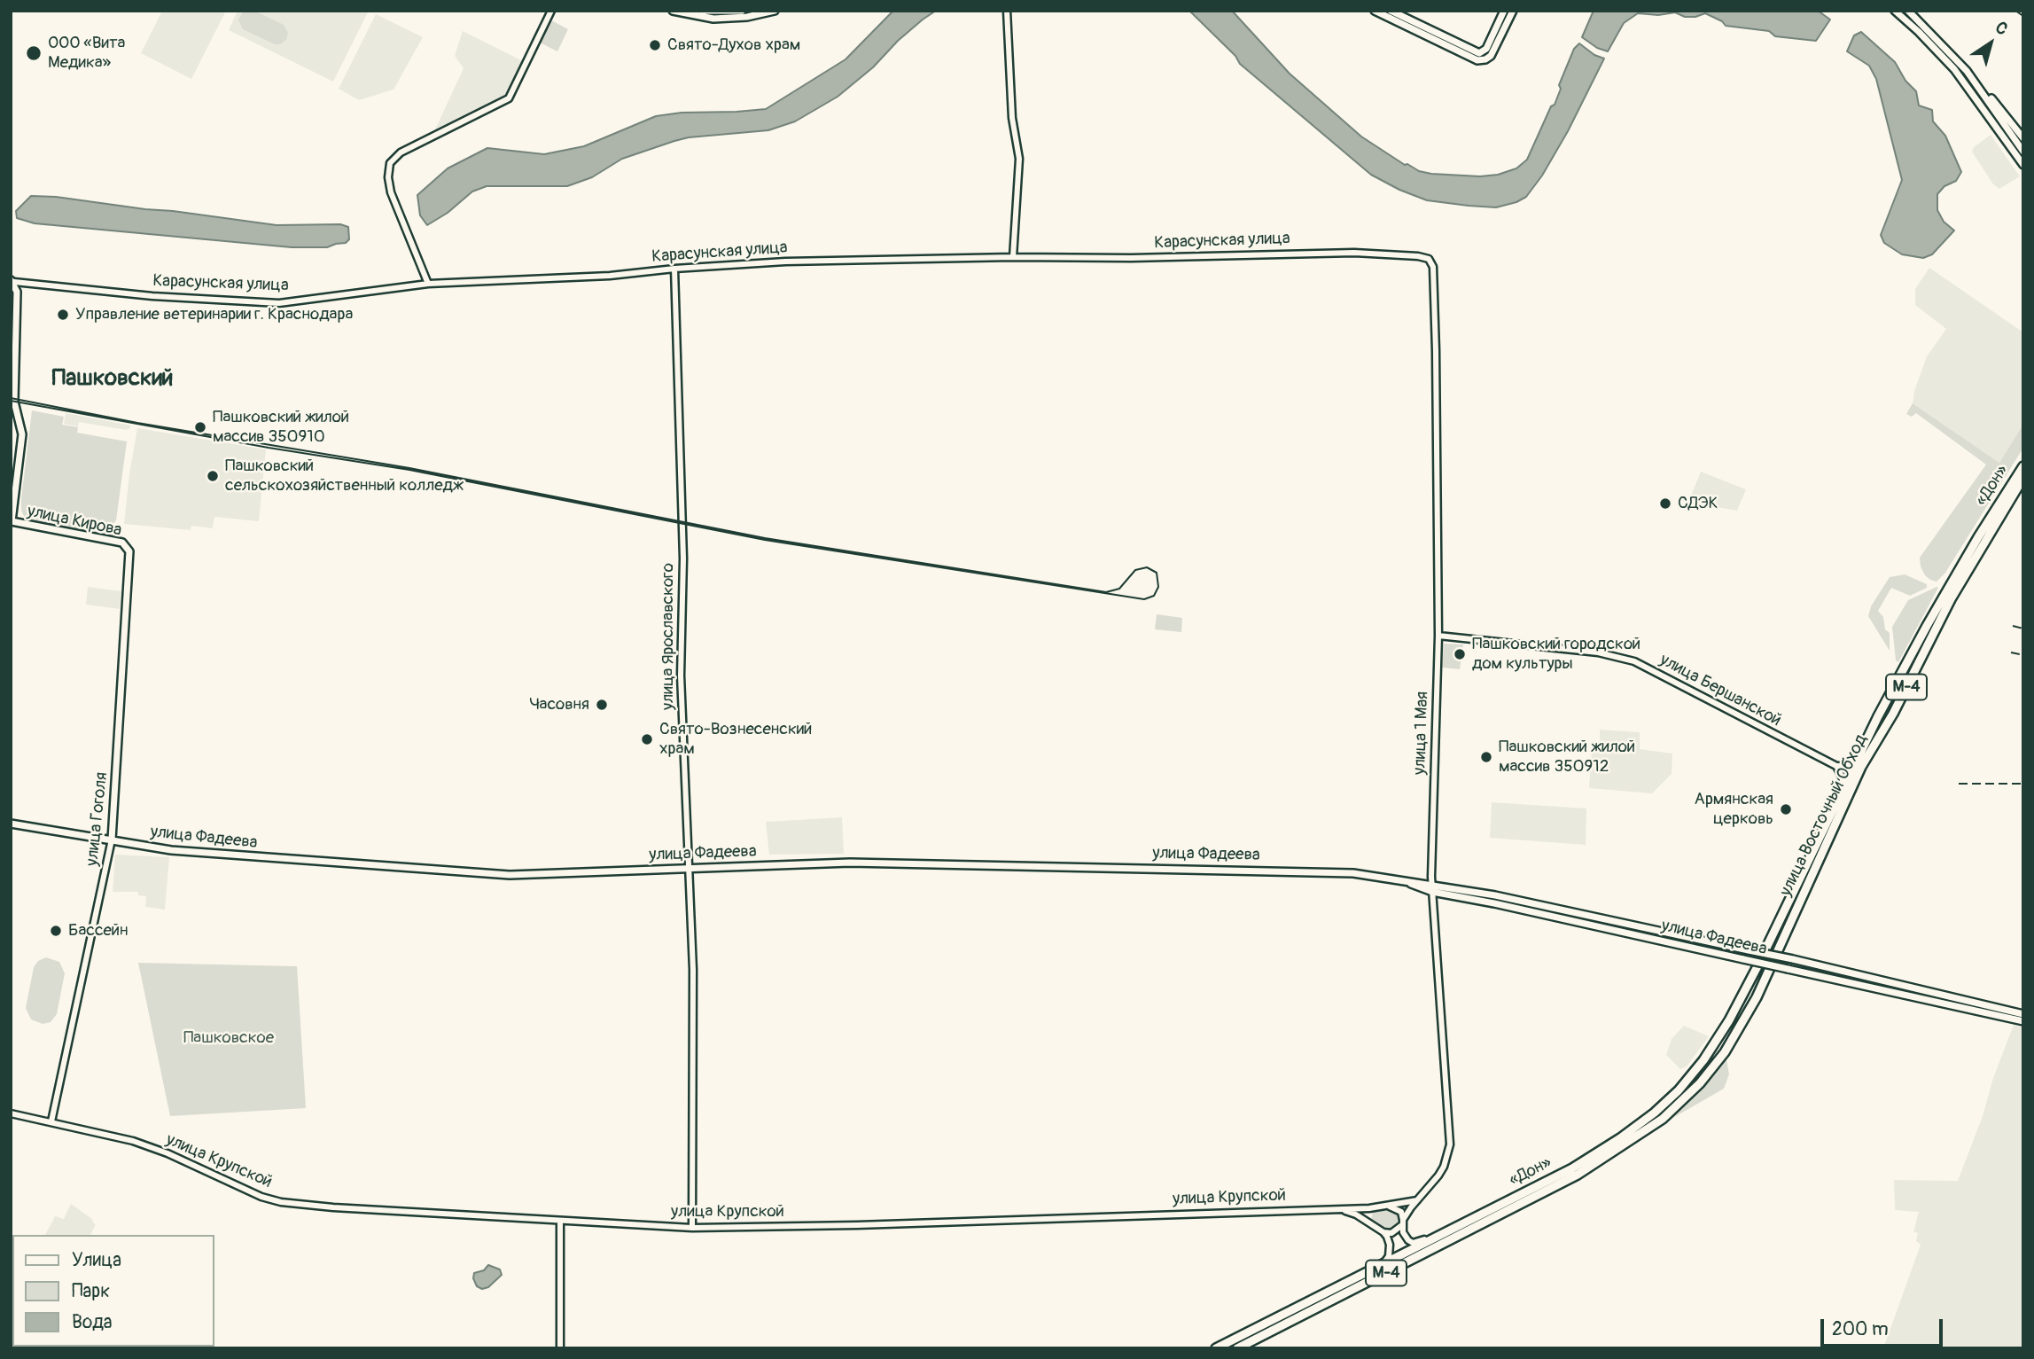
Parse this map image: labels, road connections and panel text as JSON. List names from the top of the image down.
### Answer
{
  "streets": {
    "highway": ["«Дон»", "М-4", "улица Восточный Обход"],
    "main road": ["улица Кирова", "улица Гоголя", "улица Фадеева"],
    "street": [
      "Карасунская улица",
      "улица Ярославского",
      "улица Бершанской",
      "улица 1 Мая",
      "улица Крупской"
    ]
  },
  "crossings": [
    ["Карасунская улица", "улица Ярославского"],
    ["Карасунская улица", "улица 1 Мая"],
    ["«Дон»", "улица Восточный Обход"],
    ["улица Кирова", "улица Гоголя"],
    ["улица Ярославского", "улица Фадеева"],
    ["улица Ярославского", "улица Крупской"],
    ["улица Бершанской", "улица 1 Мая"],
    ["улица 1 Мая", "улица Фадеева"],
    ["улица 1 Мая", "улица Крупской"],
    ["улица Гоголя", "улица Фадеева"],
    ["улица Гоголя", "улица Крупской"]
  ],
  "districts": ["Пашковский"],
  "parks": ["Пашковское"],
  "places": [
    "Свято-Духов храм",
    "ООО «Вита Медика»",
    "Управление ветеринарии г. Краснодара",
    "Пашковский жилой массив 350910",
    "Пашковский сельскохозяйственный колледж",
    "СДЭК",
    "Пашковский городской дом культуры",
    "Часовня",
    "Свято-Вознесенский храм",
    "Пашковский жилой массив 350912",
    "Армянская церковь",
    "Бассейн"
  ],
  "legend": ["Улица", "Парк", "Вода"],
  "scale_bar": "200 m",
  "north": "top right"
}
